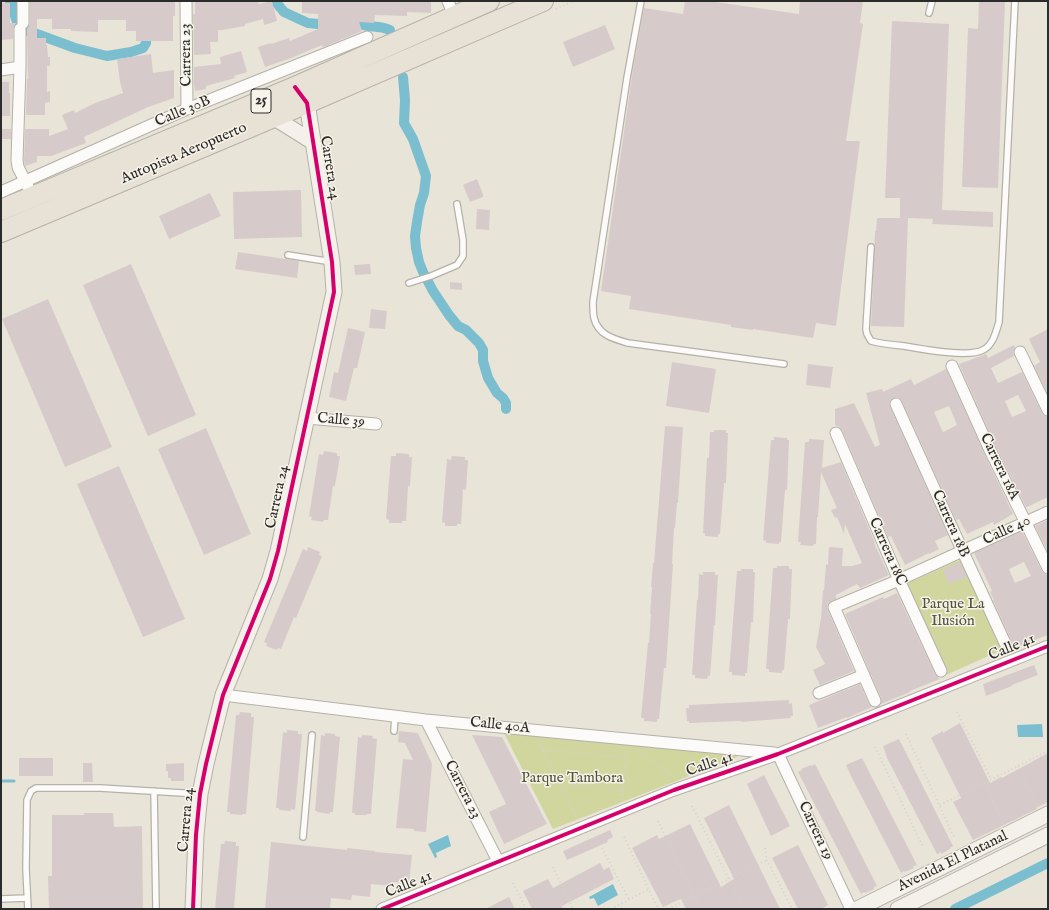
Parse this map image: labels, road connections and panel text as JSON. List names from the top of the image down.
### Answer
{
  "streets": {
    "highway": ["25", "Autopista Aeropuerto"],
    "street": [
      "Carrera 23",
      "Calle 30B",
      "Carrera 24",
      "Calle 39",
      "Carrera 18A",
      "Carrera 18B",
      "Calle 40",
      "Carrera 18C",
      "Calle 41",
      "Calle 40A",
      "Carrera 19",
      "Avenida El Platanal"
    ]
  },
  "crossings": [
    ["Carrera 23", "Calle 30B"],
    ["Carrera 23", "Calle 41"],
    ["Carrera 23", "Calle 40A"],
    ["Calle 30B", "Autopista Aeropuerto"],
    ["Autopista Aeropuerto", "Carrera 24"],
    ["Carrera 24", "Calle 39"],
    ["Carrera 24", "Calle 40A"],
    ["Carrera 18A", "Calle 40"],
    ["Carrera 18B", "Calle 40"],
    ["Calle 40", "Carrera 18C"],
    ["Calle 41", "Calle 40A"],
    ["Calle 41", "Carrera 19"],
    ["Calle 40A", "Carrera 19"]
  ],
  "parks": ["Parque La Ilusión", "Parque Tambora"]
}
